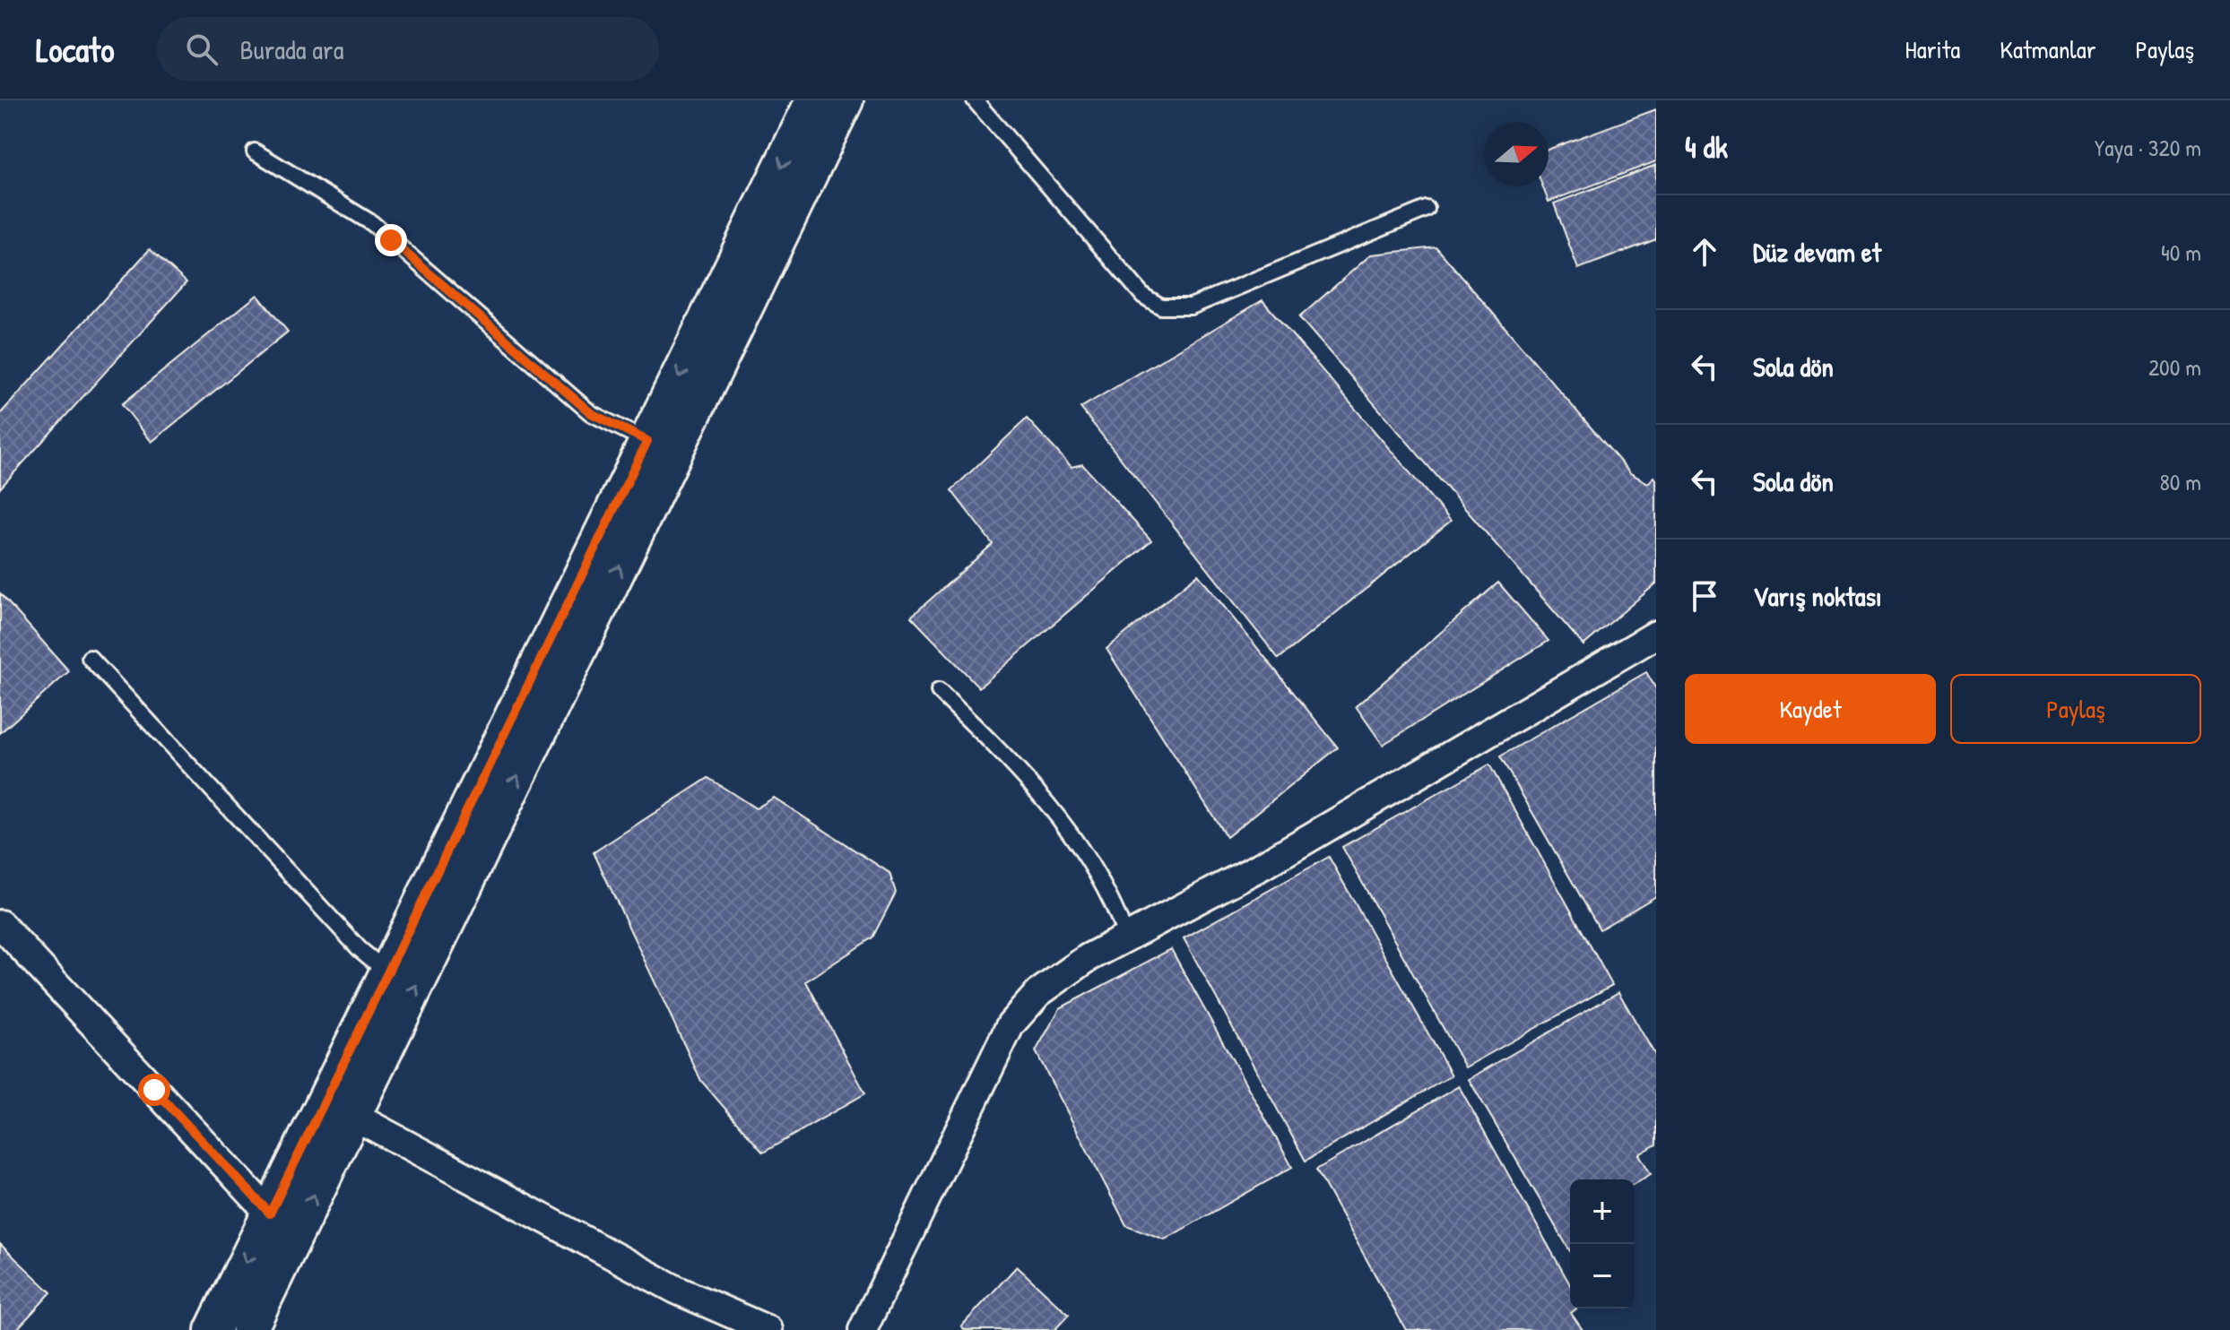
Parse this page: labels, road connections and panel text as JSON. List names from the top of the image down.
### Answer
{
  "north": "right",
  "page": {
    "header": "Locato",
    "search": "Burada ara",
    "nav": ["Harita", "Katmanlar", "Paylaş"],
    "heading": ["4 dk", "Yaya · 320 m"],
    "list": [
      ["Düz devam et", "40 m"],
      ["Sola dön", "200 m"],
      ["Sola dön", "80 m"],
      "Varış noktası"
    ],
    "buttons": ["Kaydet", "Paylaş"],
    "map_buttons": ["+", "−"]
  }
}
